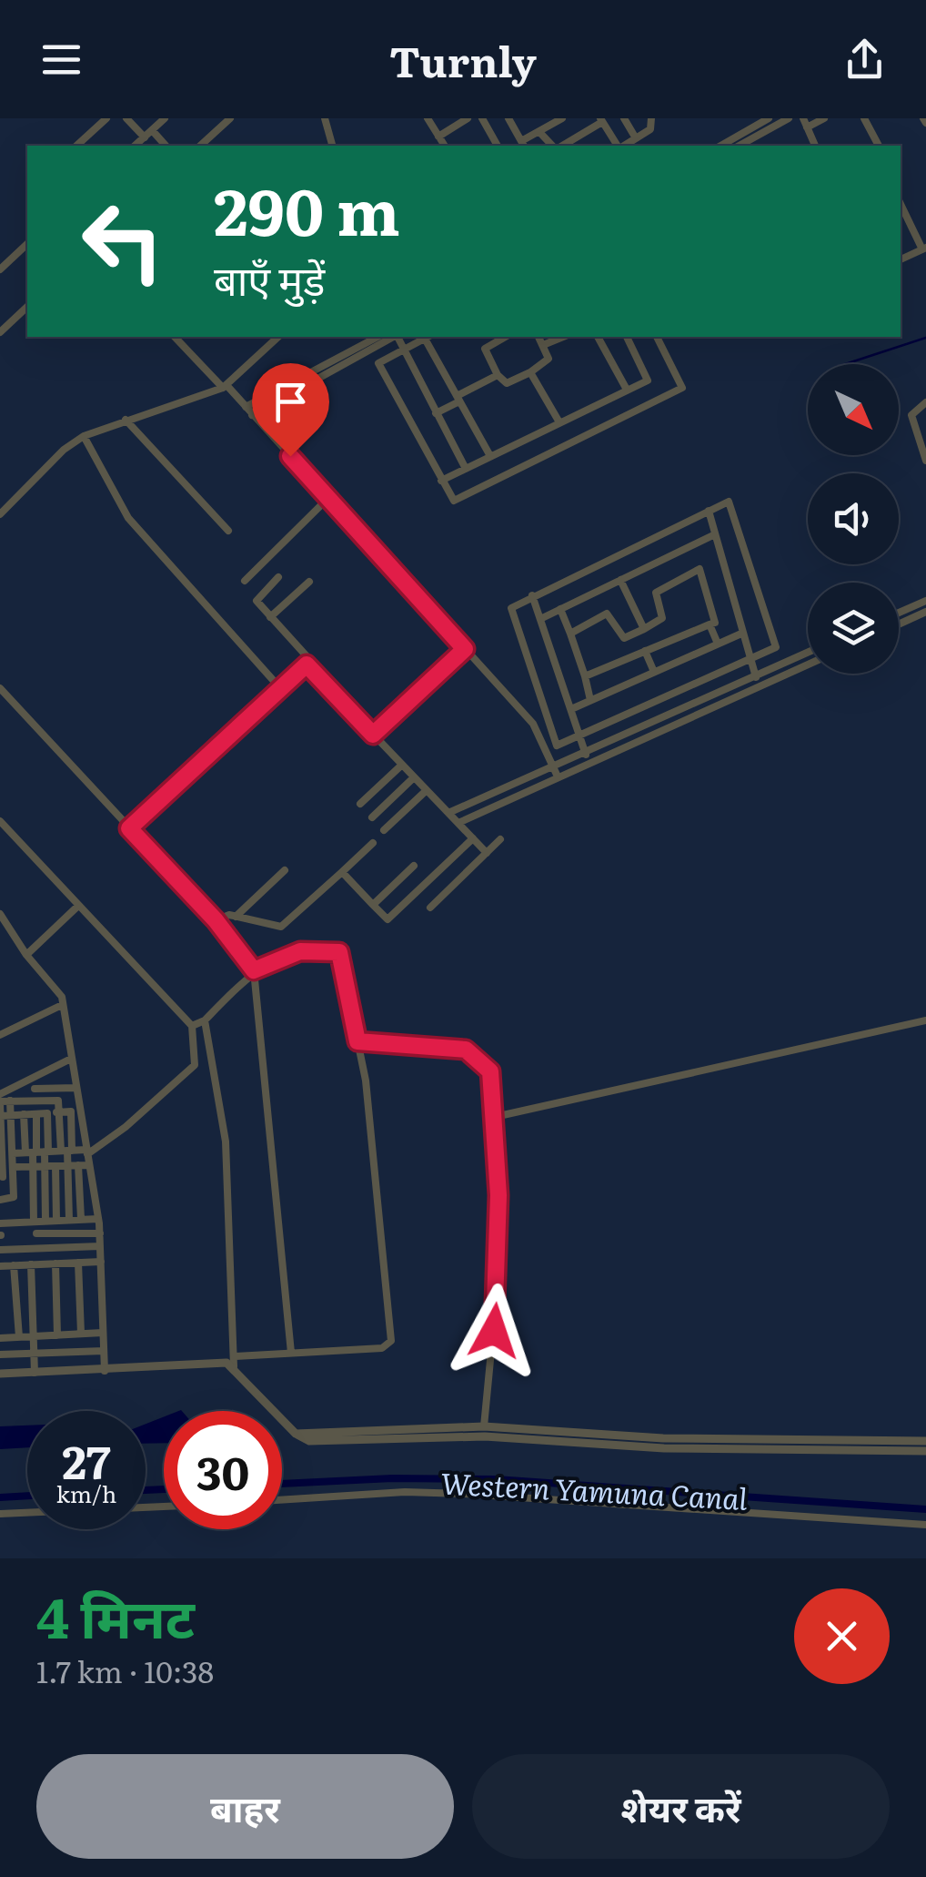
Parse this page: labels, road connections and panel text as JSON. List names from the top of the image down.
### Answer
{
  "water": ["Western Yamuna Canal"],
  "north": "bottom right",
  "page": {
    "header": "Turnly",
    "turn": ["290 m", "बाएँ मुड़ें"],
    "speed": "27 km/h",
    "limit": "30",
    "heading": ["4 मिनट", "1.7 km · 10:38"],
    "buttons": ["बाहर", "शेयर करें"]
  }
}
